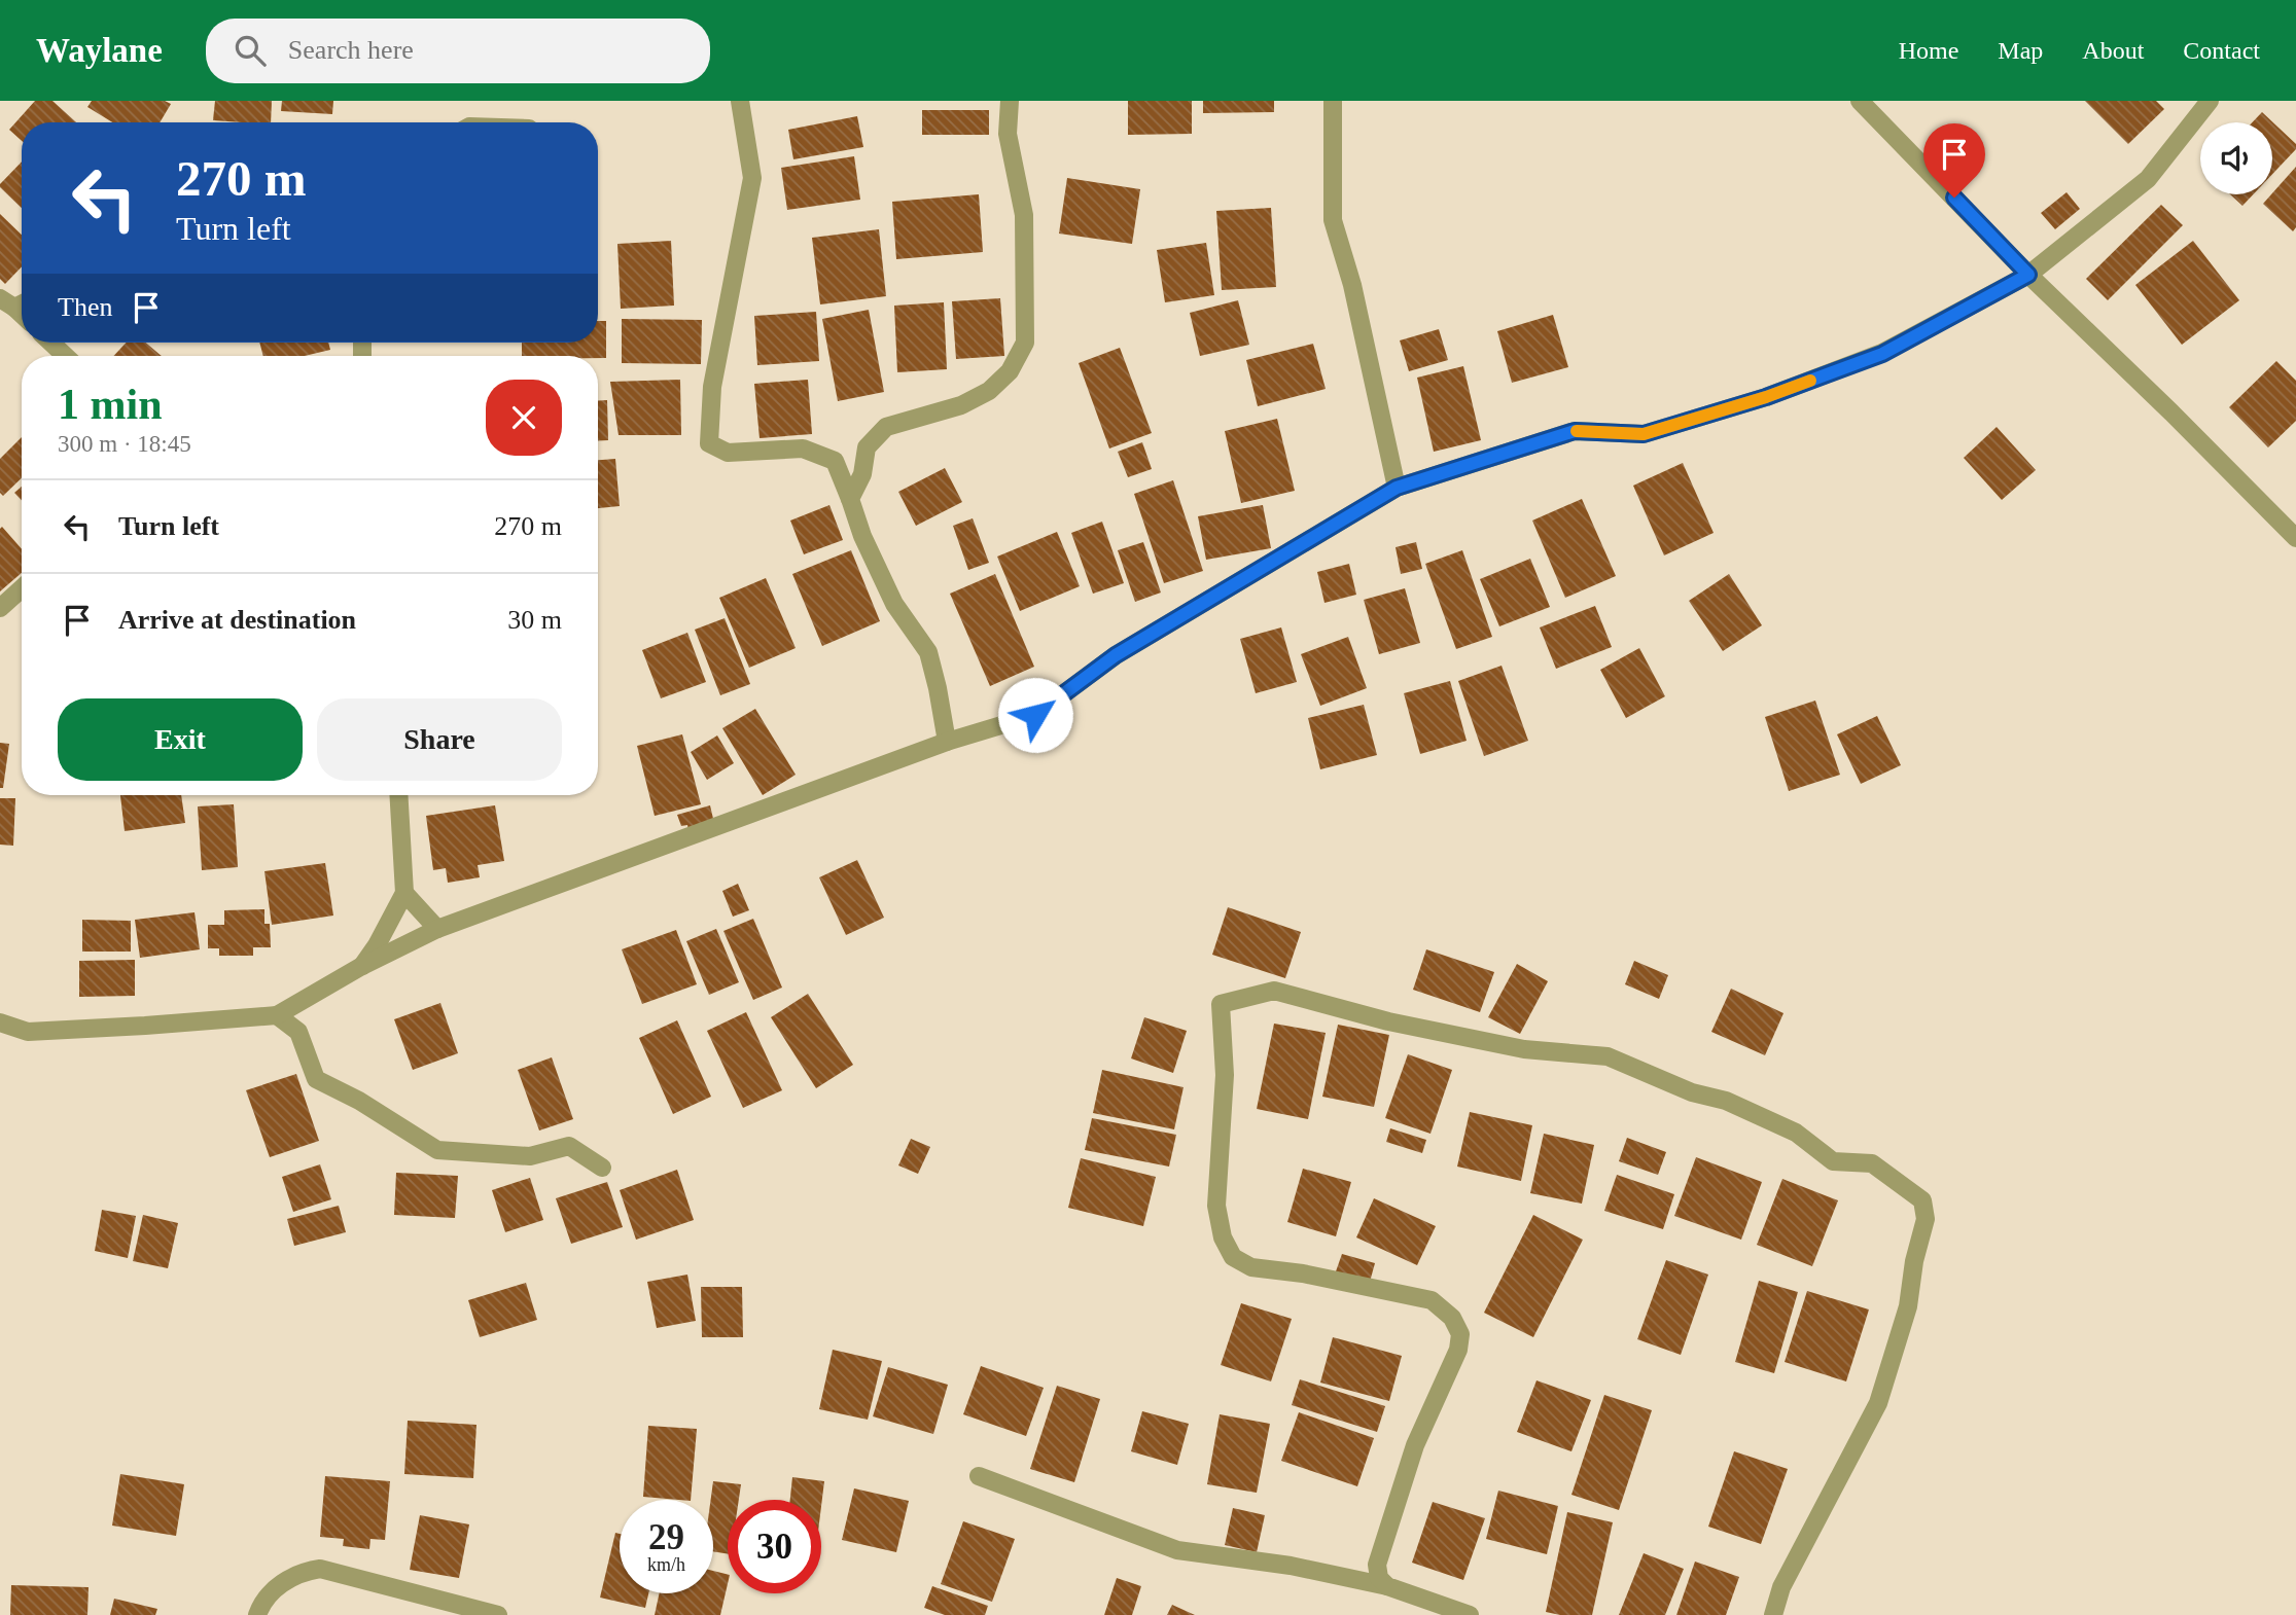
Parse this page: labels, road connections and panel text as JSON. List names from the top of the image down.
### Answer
{
  "page": {
    "header": "Waylane",
    "search": "Search here",
    "nav": [
      "Home",
      "Map",
      "About",
      "Contact"
    ],
    "turn": ["270 m", "Turn left"],
    "then": "Then",
    "heading": ["1 min", "300 m · 18:45"],
    "list": [
      {
        "name": "Turn left",
        "value": "270 m"
      },
      {
        "name": "Arrive at destination",
        "value": "30 m"
      }
    ],
    "buttons": ["Exit", "Share"],
    "speed": "29 km/h",
    "limit": "30"
  }
}
